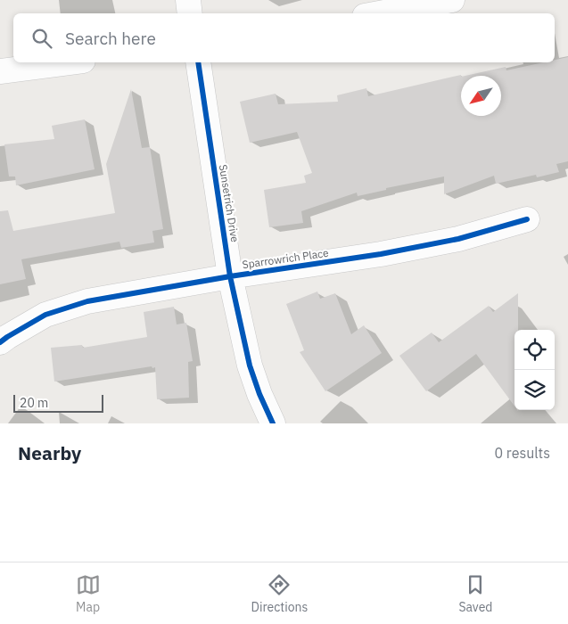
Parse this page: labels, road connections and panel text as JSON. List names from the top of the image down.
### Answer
{
  "streets": {
    "street": ["Sunsetrich Drive", "Sparrowrich Place"]
  },
  "crossings": [
    ["Sunsetrich Drive", "Sparrowrich Place"]
  ],
  "scale_bar": "20 m",
  "north": "bottom left",
  "page": {
    "search": "Search here",
    "scale": "20 m",
    "heading": ["Nearby", "0 results"],
    "nav": ["Map", "Directions", "Saved"]
  }
}
